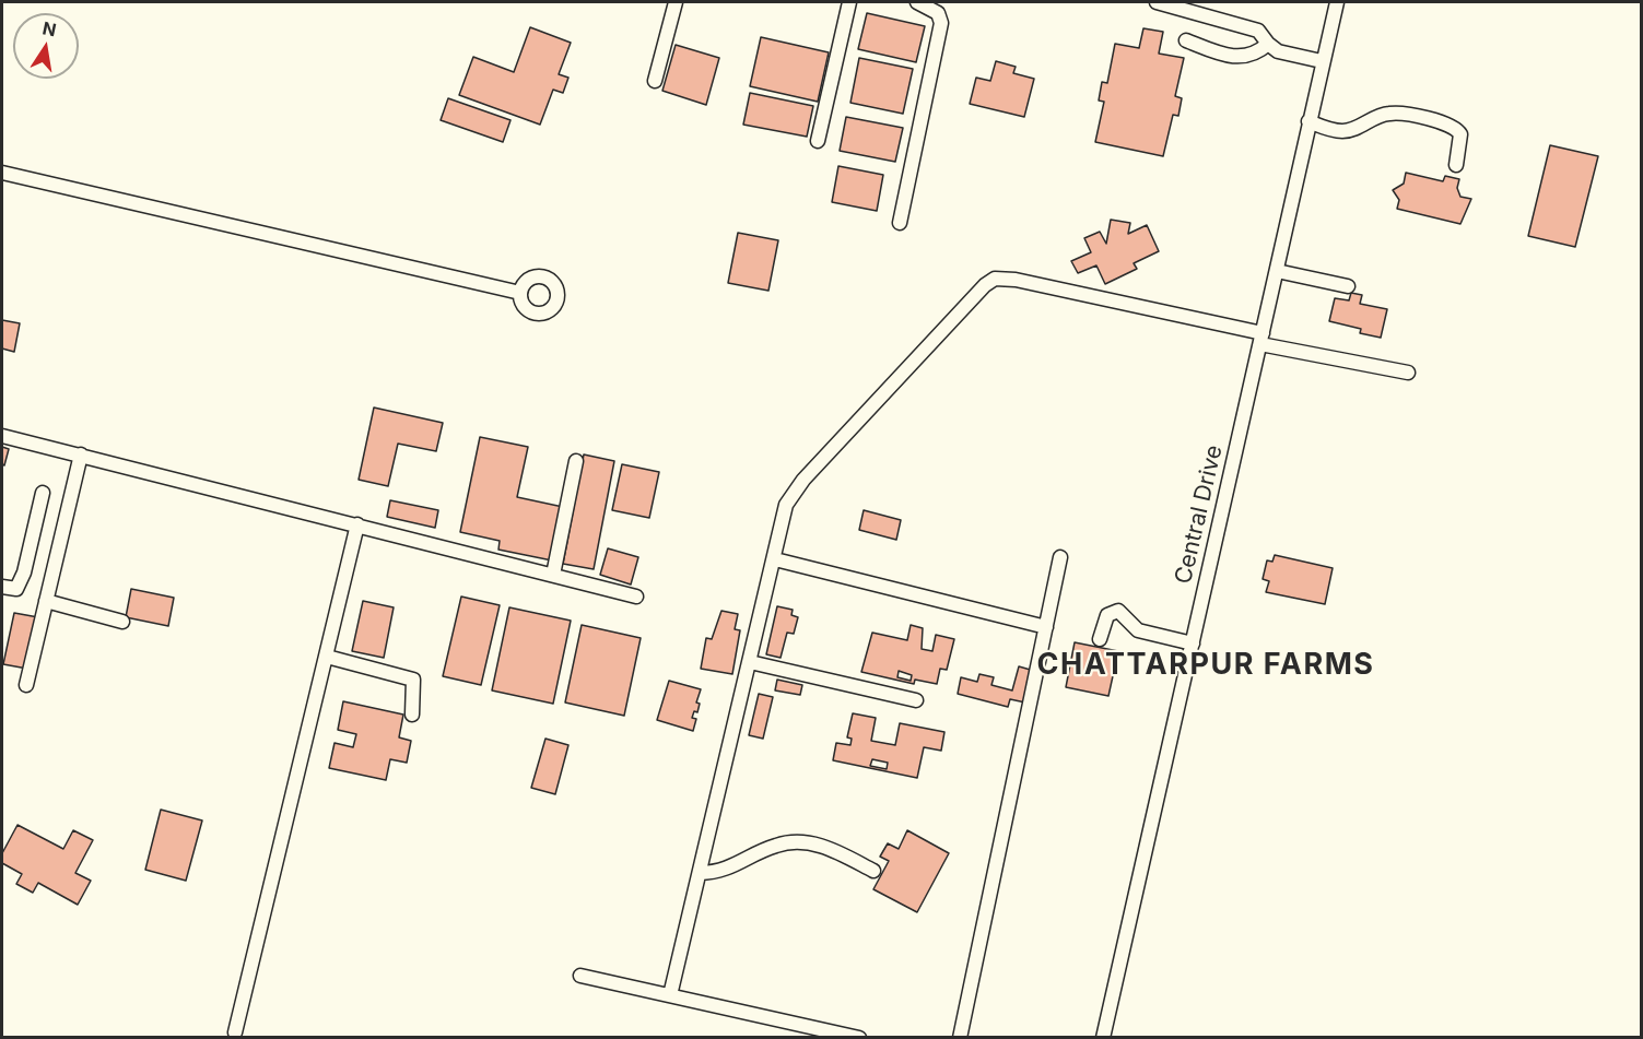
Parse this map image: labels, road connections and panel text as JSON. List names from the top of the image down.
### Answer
{
  "streets": {
    "street": ["Central Drive"]
  },
  "districts": ["CHATTARPUR FARMS"],
  "north": "top"
}
